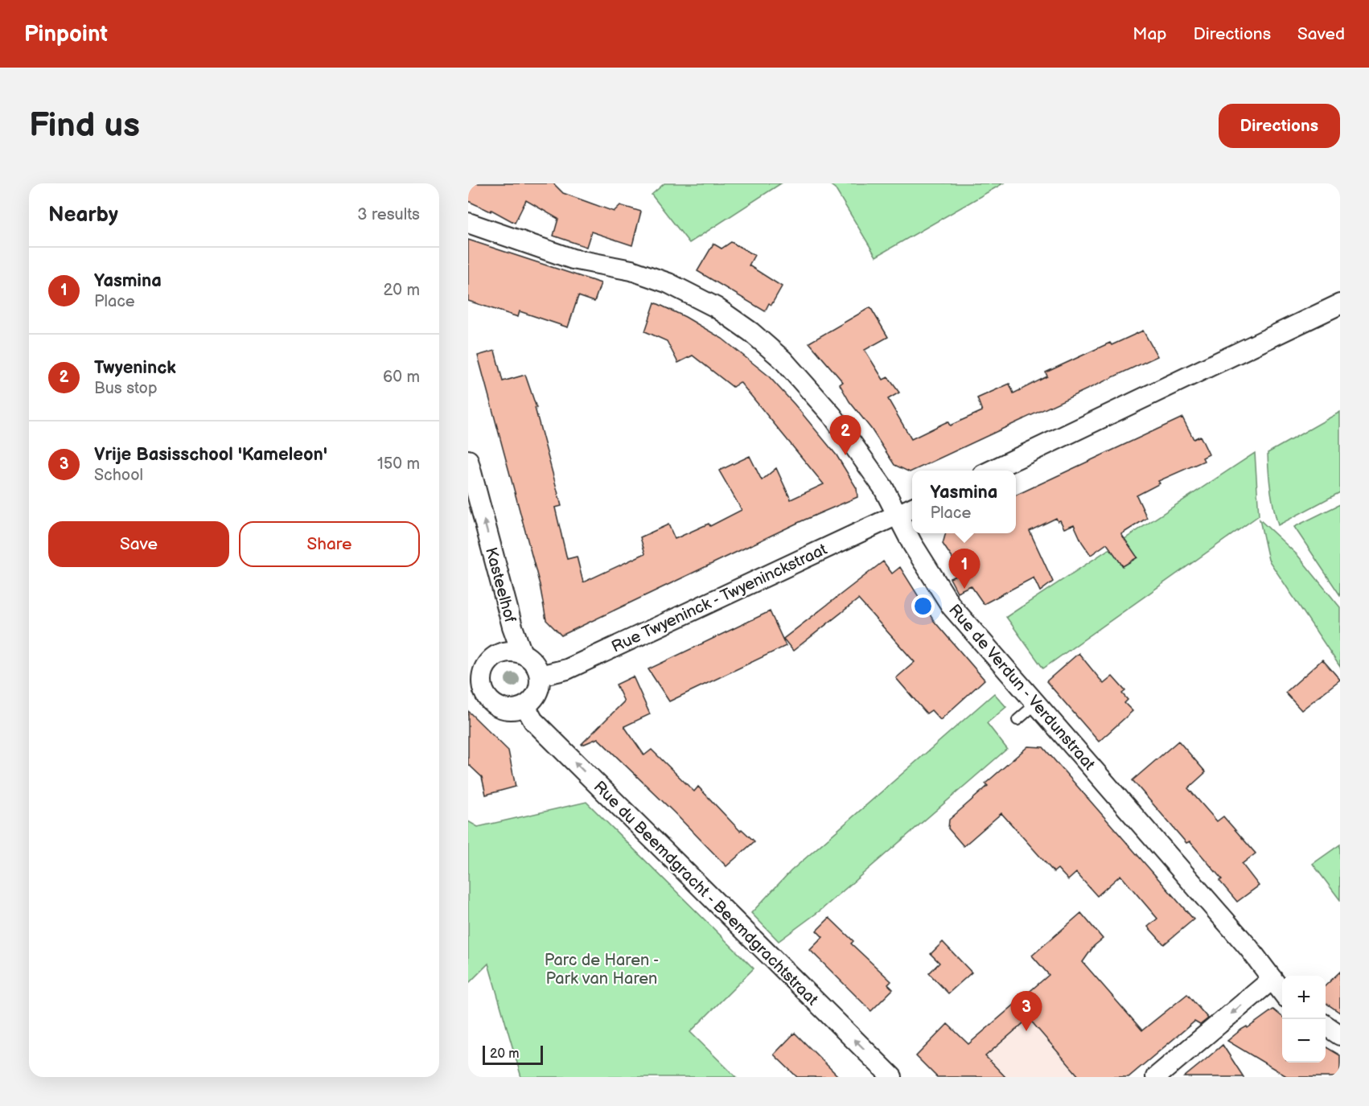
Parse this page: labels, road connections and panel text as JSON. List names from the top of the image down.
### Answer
{
  "streets": {
    "street": [
      "Kasteelhof",
      "Rue Twyeninck - Twyeninckstraat",
      "Rue de Verdun - Verdunstraat",
      "Rue du Beemdgracht - Beemdgrachtstraat"
    ]
  },
  "crossings": [
    ["Kasteelhof", "Rue Twyeninck - Twyeninckstraat"],
    ["Kasteelhof", "Rue du Beemdgracht - Beemdgrachtstraat"],
    ["Rue Twyeninck - Twyeninckstraat", "Rue de Verdun - Verdunstraat"],
    ["Rue Twyeninck - Twyeninckstraat", "Rue du Beemdgracht - Beemdgrachtstraat"]
  ],
  "one_way": ["Kasteelhof", "Rue du Beemdgracht - Beemdgrachtstraat"],
  "parks": ["Parc de Haren - Park van Haren"],
  "scale_bar": "20 m",
  "page": {
    "header": "Pinpoint",
    "nav": ["Map", "Directions", "Saved"],
    "buttons": [
      "Directions",
      ["Save", "Share"]
    ],
    "title": "Find us",
    "heading": ["Nearby", "3 results"],
    "list": [
      {
        "mark": "1",
        "name": "Yasmina",
        "note": "Place",
        "value": "20 m"
      },
      {
        "mark": "2",
        "name": "Twyeninck",
        "note": "Bus stop",
        "value": "60 m"
      },
      {
        "mark": "3",
        "name": "Vrije Basisschool 'Kameleon'",
        "note": "School",
        "value": "150 m"
      }
    ],
    "pins": ["2", "1", "3"],
    "popup": ["Yasmina", "Place"],
    "map_buttons": ["+", "−"],
    "scale": "20 m"
  }
}
